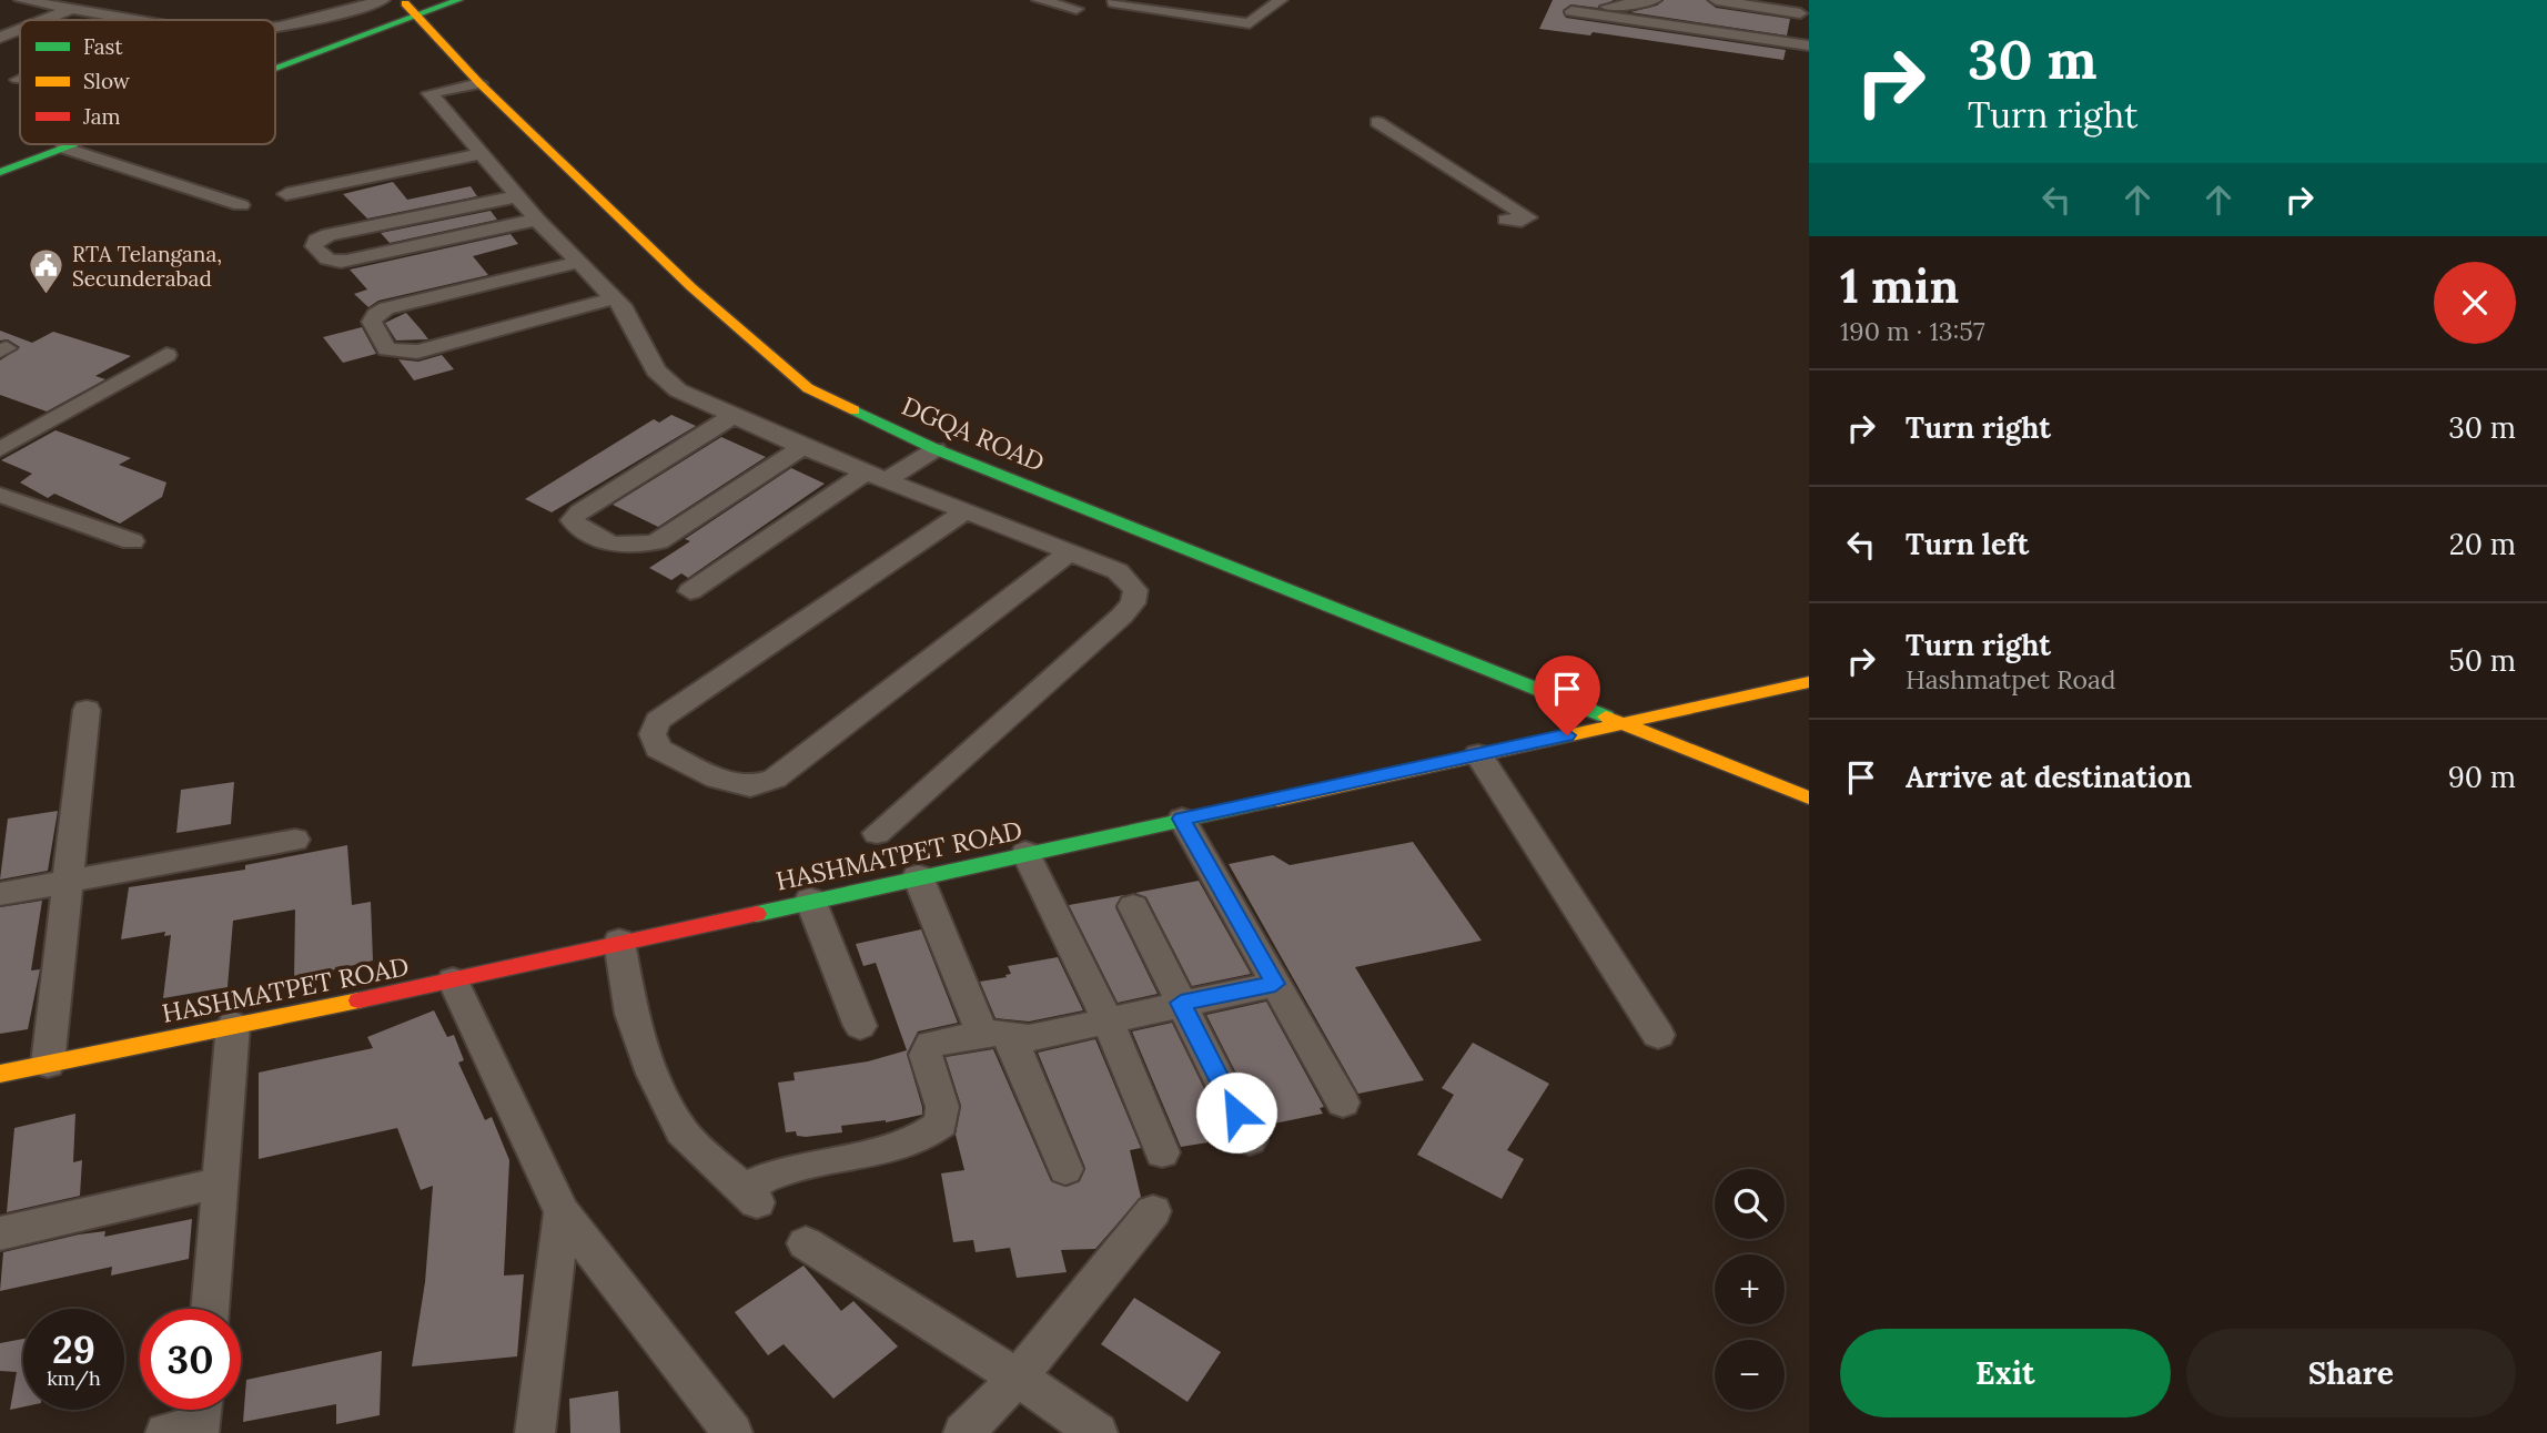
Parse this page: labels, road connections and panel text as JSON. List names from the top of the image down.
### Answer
{
  "streets": {
    "main road": ["DGQA ROAD", "HASHMATPET ROAD"]
  },
  "crossings": [
    ["DGQA ROAD", "HASHMATPET ROAD"]
  ],
  "places": {
    "public building": ["RTA Telangana, Secunderabad"]
  },
  "legend": ["Fast", "Slow", "Jam"],
  "page": {
    "turn": ["30 m", "Turn right"],
    "heading": ["1 min", "190 m · 13:57"],
    "list": [
      {
        "name": "Turn right",
        "value": "30 m"
      },
      {
        "name": "Turn left",
        "value": "20 m"
      },
      {
        "name": "Turn right",
        "note": "Hashmatpet Road",
        "value": "50 m"
      },
      {
        "name": "Arrive at destination",
        "value": "90 m"
      }
    ],
    "map_buttons": ["+", "−"],
    "speed": "29 km/h",
    "limit": "30",
    "buttons": ["Exit", "Share"]
  }
}
